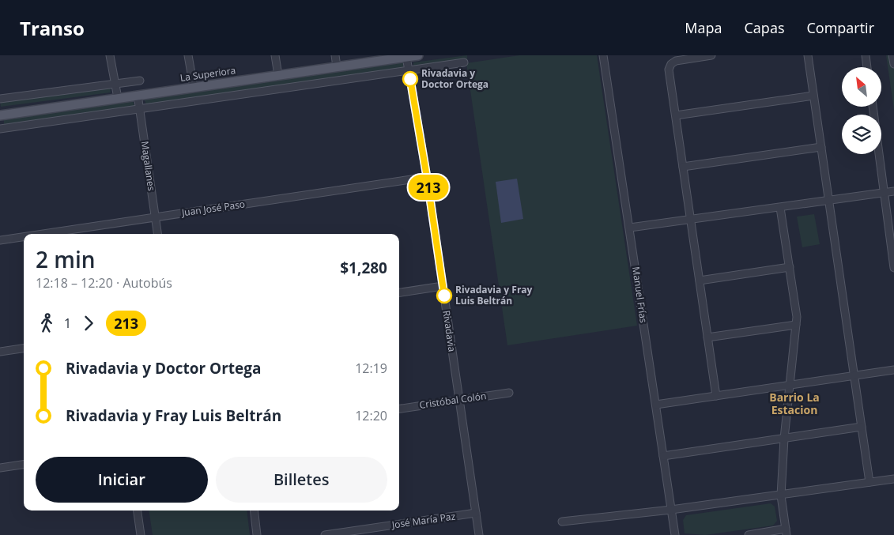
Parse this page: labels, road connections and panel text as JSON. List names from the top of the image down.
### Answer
{
  "streets": {
    "main road": ["La Superiora"],
    "street": [
      "Magallanes",
      "Juan José Paso",
      "Manuel Frías",
      "Rivadavia",
      "Cristóbal Colón",
      "José María Paz"
    ]
  },
  "crossings": [
    ["La Superiora", "Magallanes"],
    ["La Superiora", "Rivadavia"],
    ["Magallanes", "Juan José Paso"],
    ["Juan José Paso", "Rivadavia"],
    ["Rivadavia", "Cristóbal Colón"],
    ["Rivadavia", "José María Paz"]
  ],
  "districts": ["Barrio La Estacion"],
  "places": ["Rivadavia y Doctor Ortega", "Rivadavia y Fray Luis Beltrán"],
  "lines": ["bus line 213"],
  "north": "top left",
  "page": {
    "header": "Transo",
    "nav": ["Mapa", "Capas", "Compartir"],
    "on_map": "213",
    "heading": ["2 min", "12:18 – 12:20 · Autobús", "$1,280"],
    "legs": ["1", "213"],
    "list": [
      {
        "name": "Rivadavia y Doctor Ortega",
        "value": "12:19"
      },
      {
        "name": "Rivadavia y Fray Luis Beltrán",
        "value": "12:20"
      }
    ],
    "buttons": ["Iniciar", "Billetes"]
  }
}
